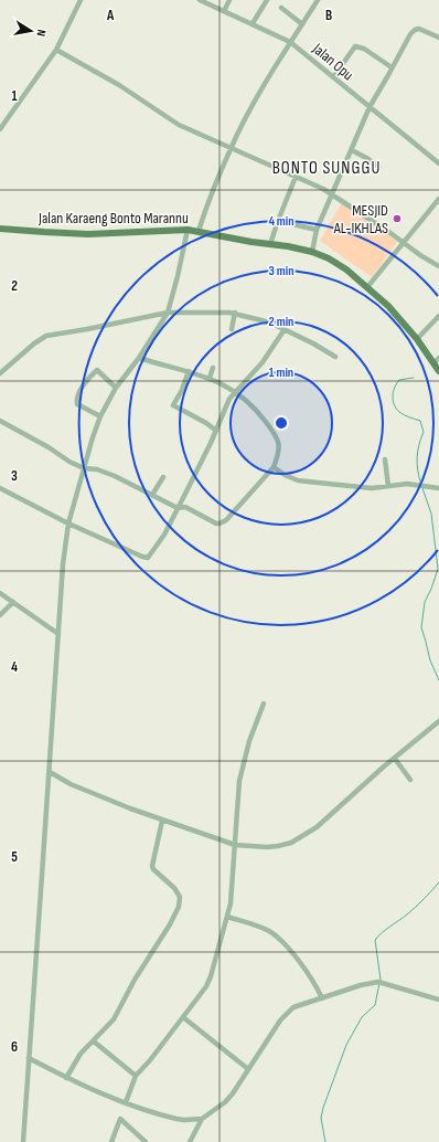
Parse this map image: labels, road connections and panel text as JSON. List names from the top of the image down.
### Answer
{
  "streets": {
    "main road": ["Jalan Karaeng Bonto Marannu"],
    "street": ["Jalan Opu"]
  },
  "districts": ["BONTO SUNGGU"],
  "places": ["MESJID AL-IKHLAS"],
  "north": "right",
  "grid": {
    "columns": ["A", "B"],
    "rows": [
      "1",
      "2",
      "3",
      "4",
      "5",
      "6"
    ]
  },
  "rings": [
    "4 min",
    "3 min",
    "2 min",
    "1 min"
  ]
}
